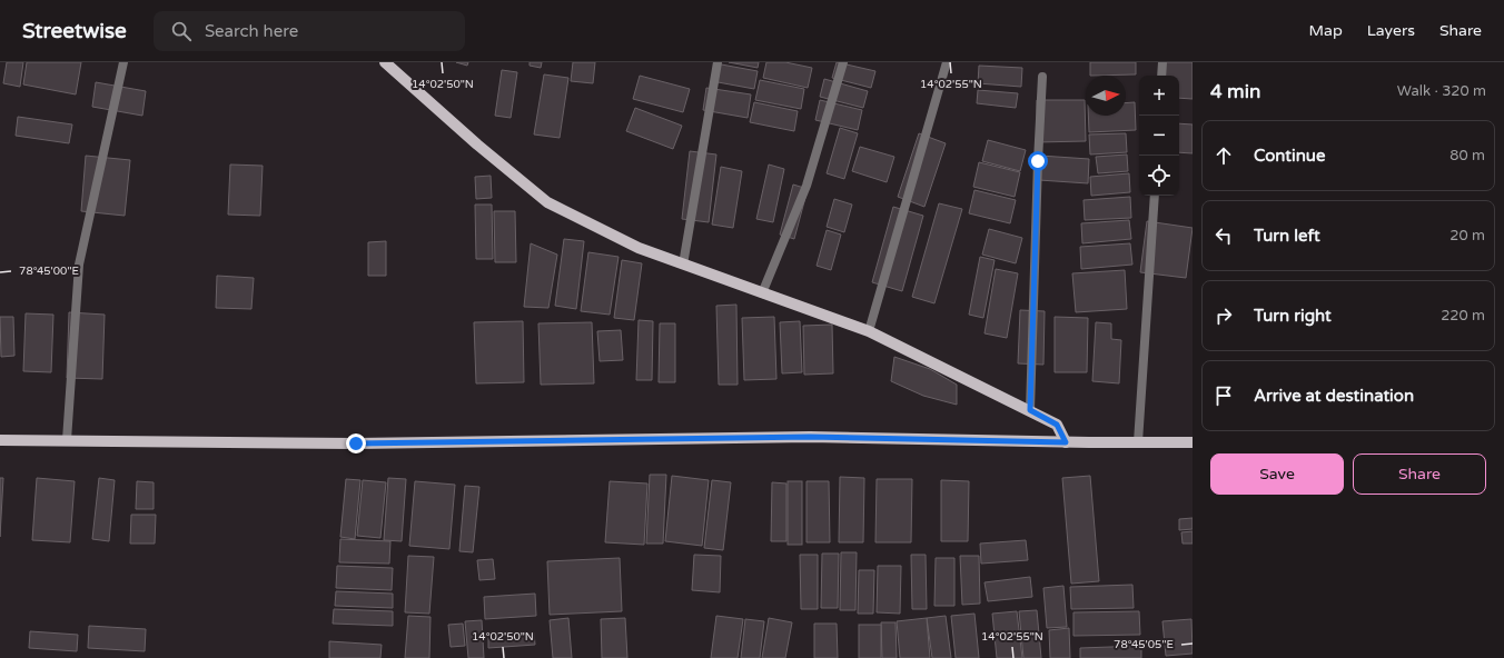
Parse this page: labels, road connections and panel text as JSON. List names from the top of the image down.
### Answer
{
  "north": "right",
  "page": {
    "header": "Streetwise",
    "search": "Search here",
    "nav": ["Map", "Layers", "Share"],
    "heading": ["4 min", "Walk · 320 m"],
    "map_buttons": ["+", "−"],
    "list": [
      ["Continue", "80 m"],
      ["Turn left", "20 m"],
      ["Turn right", "220 m"],
      "Arrive at destination"
    ],
    "buttons": ["Save", "Share"]
  },
  "coordinates": [
    "14°02'50\"N",
    "14°02'55\"N",
    "78°45'00\"E",
    "78°45'05\"E"
  ]
}
